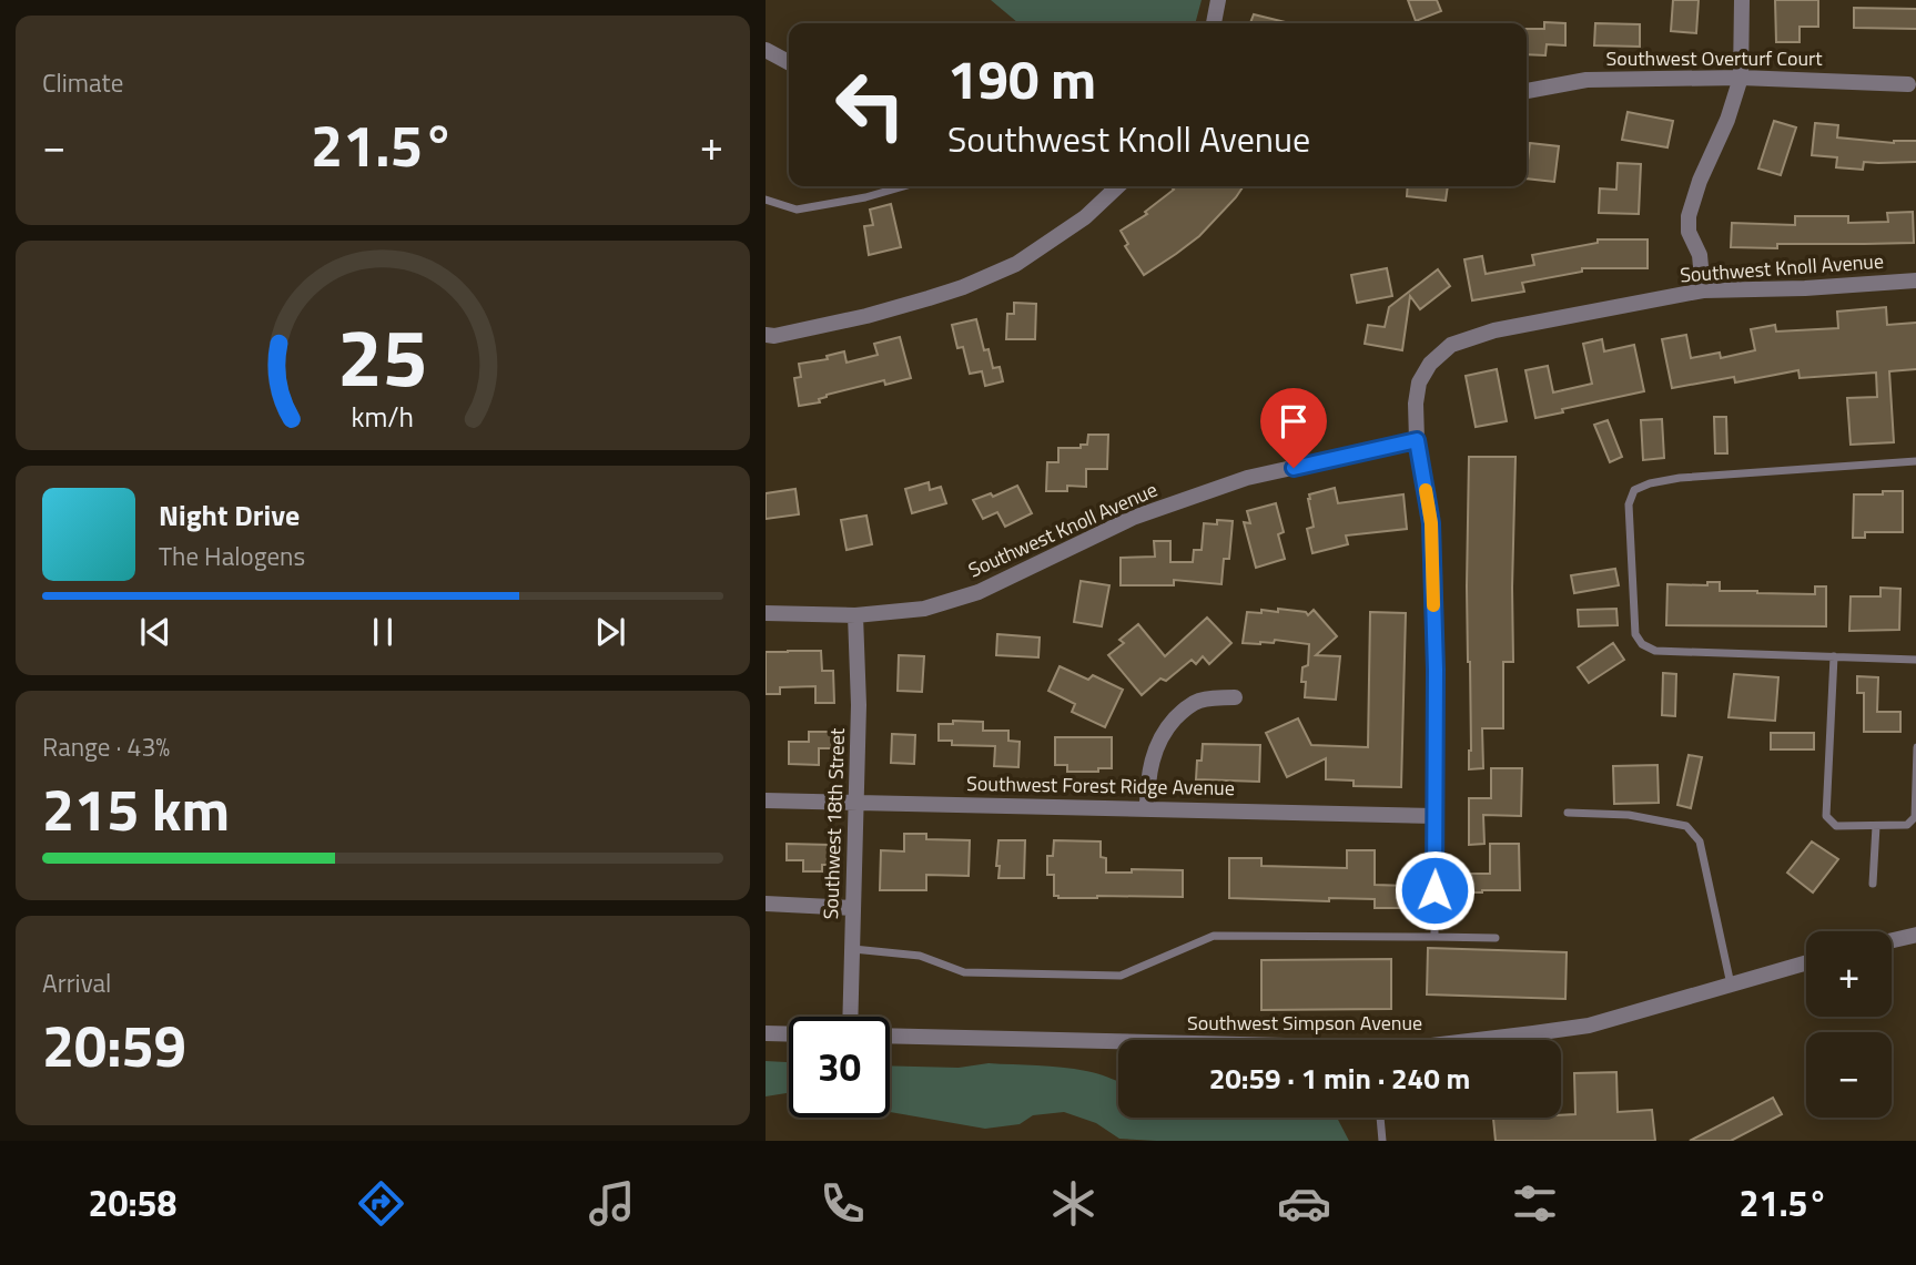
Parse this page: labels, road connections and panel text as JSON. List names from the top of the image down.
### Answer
{
  "streets": {
    "street": [
      "Southwest Overturf Court",
      "Southwest Knoll Avenue",
      "Southwest Forest Ridge Avenue",
      "Southwest 18th Street",
      "Southwest Simpson Avenue"
    ]
  },
  "crossings": [
    ["Southwest Knoll Avenue", "Southwest 18th Street"],
    ["Southwest Forest Ridge Avenue", "Southwest 18th Street"]
  ],
  "page": {
    "tile": [
      "Climate",
      ["Range · 43%", "215 km"],
      ["Arrival", "20:59"]
    ],
    "turn": ["190 m", "Southwest Knoll Avenue"],
    "heat": ["−", "21.5°", "+"],
    "song": ["Night Drive", "The Halogens"],
    "map_buttons": ["+", "−"],
    "limit": "30",
    "trip": "20:59 · 1 min · 240 m",
    "tabs": ["20:58", "21.5°"],
    "gauge": ["25", "km/h"]
  }
}
